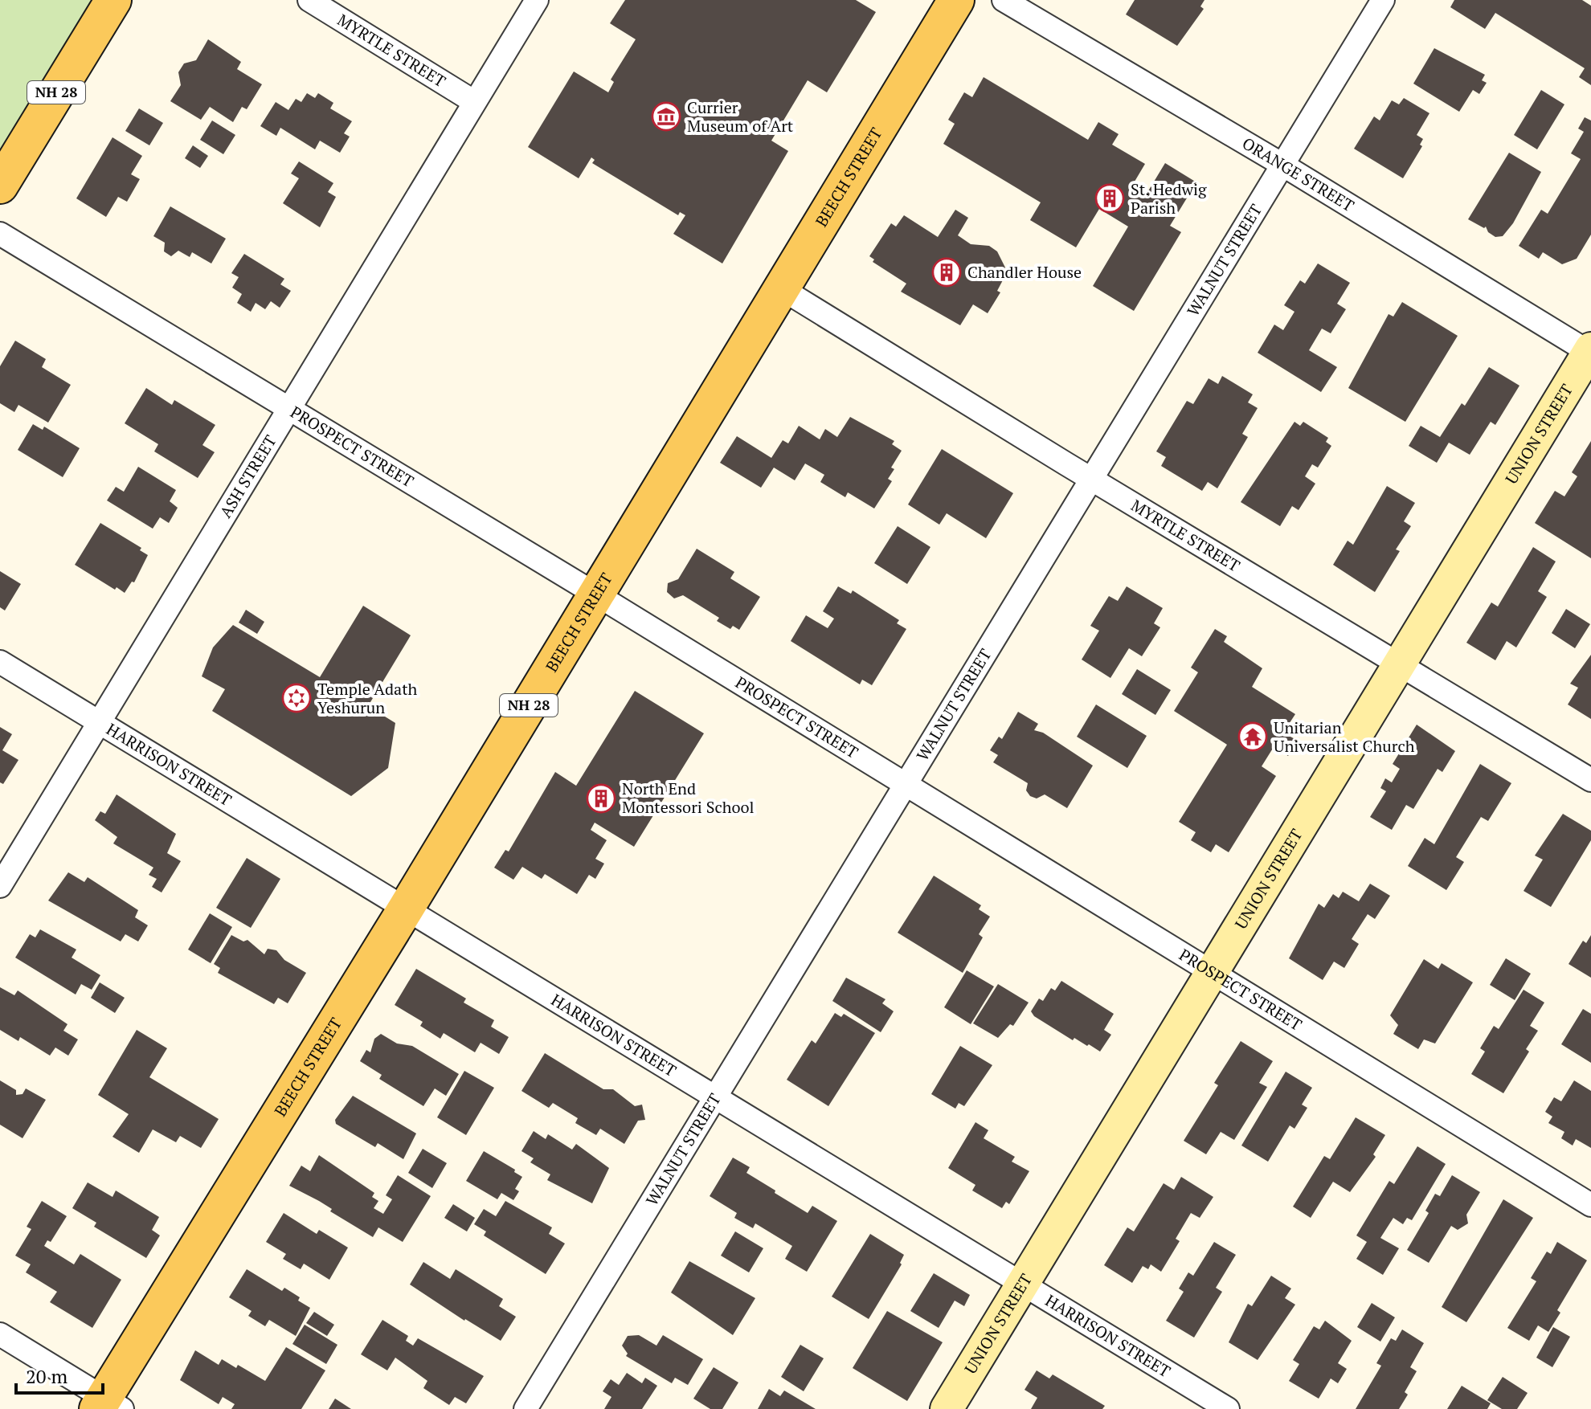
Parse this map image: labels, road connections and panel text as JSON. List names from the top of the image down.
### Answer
{
  "streets": {
    "main road": ["NH 28", "BEECH STREET"],
    "street": [
      "MYRTLE STREET",
      "ORANGE STREET",
      "WALNUT STREET",
      "UNION STREET",
      "PROSPECT STREET",
      "ASH STREET",
      "HARRISON STREET"
    ]
  },
  "crossings": [
    ["MYRTLE STREET", "BEECH STREET"],
    ["MYRTLE STREET", "WALNUT STREET"],
    ["MYRTLE STREET", "UNION STREET"],
    ["MYRTLE STREET", "ASH STREET"],
    ["ORANGE STREET", "WALNUT STREET"],
    ["ORANGE STREET", "UNION STREET"],
    ["BEECH STREET", "PROSPECT STREET"],
    ["BEECH STREET", "HARRISON STREET"],
    ["WALNUT STREET", "PROSPECT STREET"],
    ["WALNUT STREET", "HARRISON STREET"],
    ["UNION STREET", "PROSPECT STREET"],
    ["UNION STREET", "HARRISON STREET"],
    ["PROSPECT STREET", "ASH STREET"],
    ["ASH STREET", "HARRISON STREET"]
  ],
  "places": {
    "museum": ["Currier Museum of Art"],
    "building": ["St. Hedwig Parish", "Chandler House", "North End Montessori School"],
    "synagogue": ["Temple Adath Yeshurun"],
    "temple": ["Unitarian Universalist Church"]
  },
  "scale_bar": "20 m"
}
